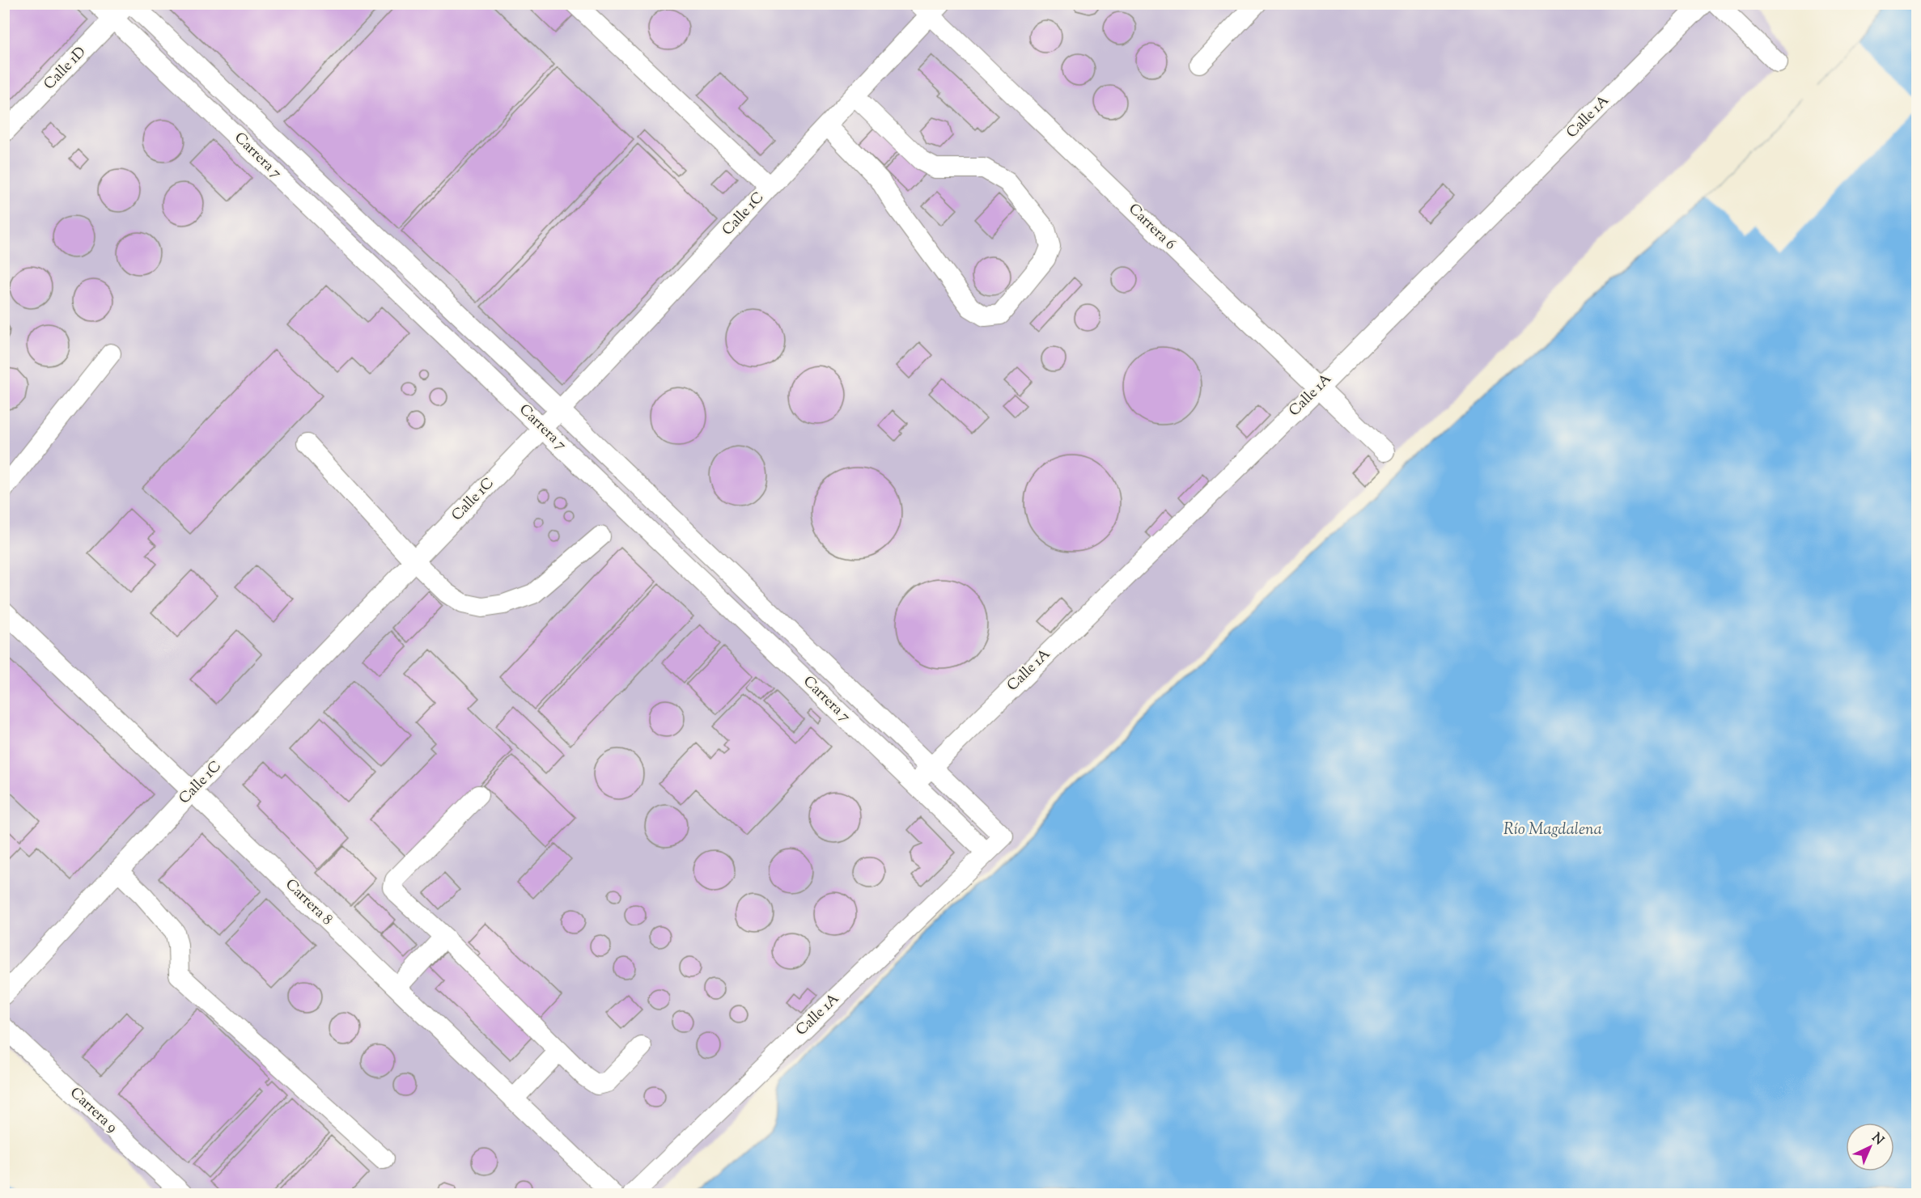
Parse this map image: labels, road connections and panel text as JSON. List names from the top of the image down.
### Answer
{
  "streets": {
    "street": [
      "Calle 1D",
      "Calle 1A",
      "Carrera 7",
      "Calle 1C",
      "Carrera 6",
      "Carrera 8",
      "Carrera 9"
    ]
  },
  "crossings": [
    ["Calle 1D", "Carrera 7"],
    ["Calle 1A", "Carrera 7"],
    ["Calle 1A", "Carrera 6"],
    ["Carrera 7", "Calle 1C"],
    ["Calle 1C", "Carrera 6"],
    ["Calle 1C", "Carrera 8"]
  ],
  "water": ["Río Magdalena"],
  "north": "top right"
}
